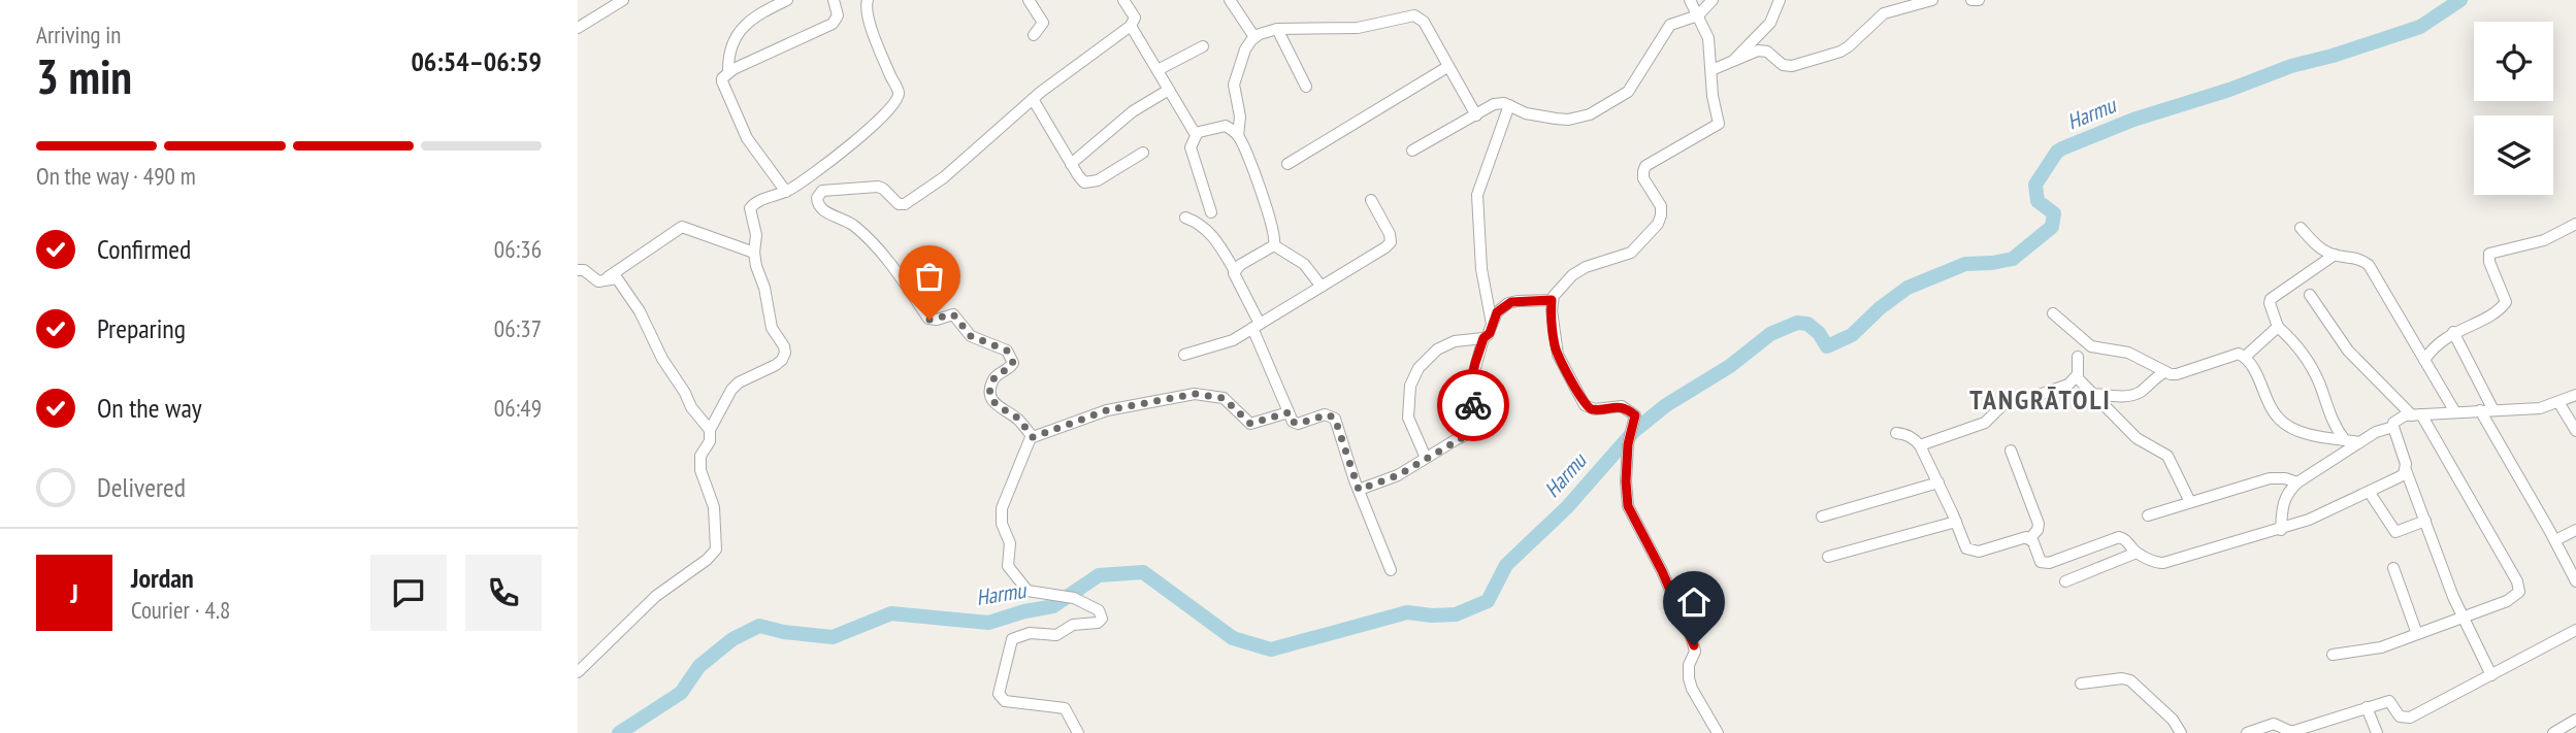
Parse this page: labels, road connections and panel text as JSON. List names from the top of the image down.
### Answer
{
  "districts": ["TANGRĀTOLI"],
  "water": ["Harmu"],
  "page": {
    "heading": ["3 min", "Arriving in", "06:54–06:59"],
    "panel": ["Jordan", "Courier · 4.8"],
    "bar": "On the way · 490 m",
    "list": [
      ["Confirmed", "06:36"],
      ["Preparing", "06:37"],
      ["On the way", "06:49"],
      "Delivered"
    ],
    "round": "J"
  }
}
